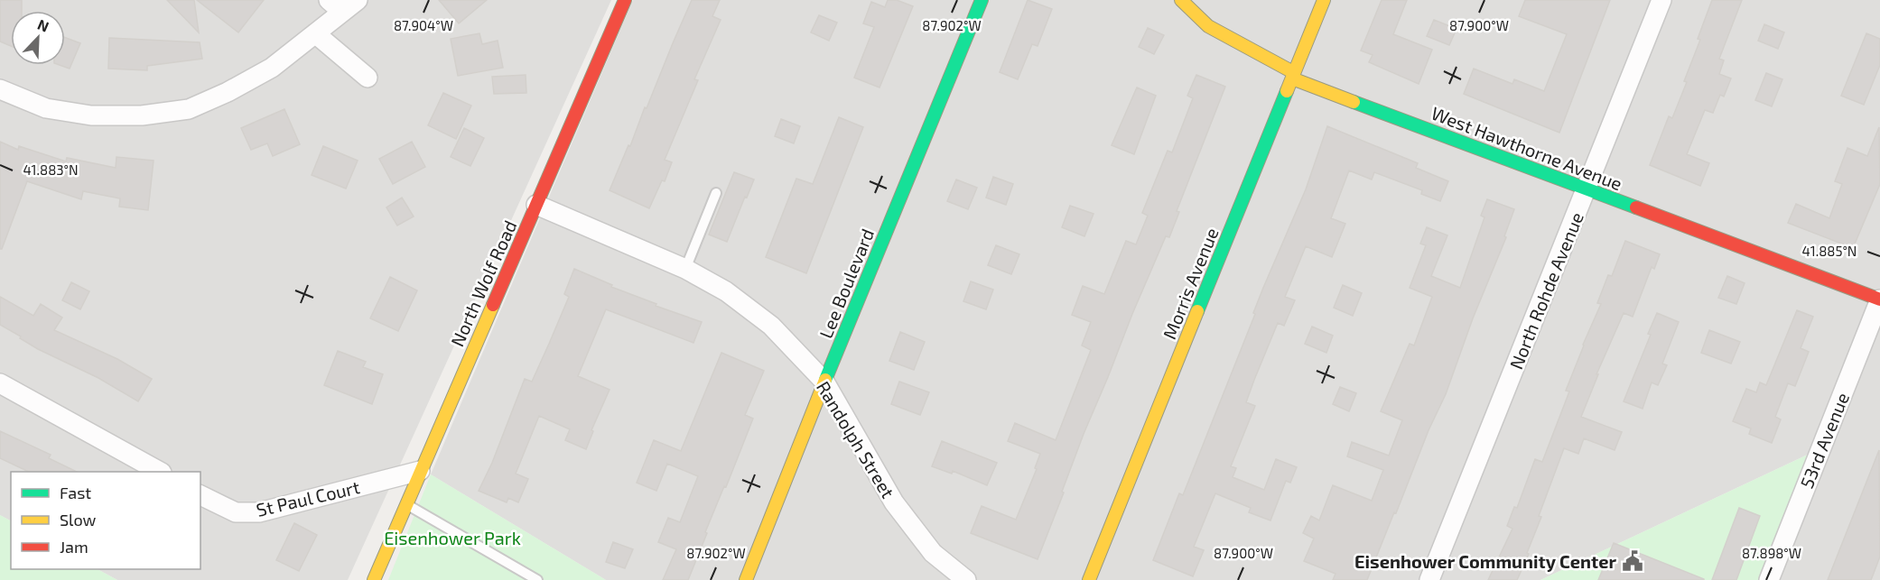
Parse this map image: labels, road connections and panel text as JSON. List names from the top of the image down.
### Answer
{
  "streets": {
    "street": [
      "West Hawthorne Avenue",
      "North Wolf Road",
      "Lee Boulevard",
      "Morris Avenue",
      "North Rohde Avenue",
      "Randolph Street",
      "53rd Avenue",
      "St Paul Court"
    ]
  },
  "crossings": [
    ["West Hawthorne Avenue", "Morris Avenue"],
    ["West Hawthorne Avenue", "North Rohde Avenue"],
    ["West Hawthorne Avenue", "53rd Avenue"],
    ["North Wolf Road", "Randolph Street"],
    ["North Wolf Road", "St Paul Court"],
    ["Lee Boulevard", "Randolph Street"]
  ],
  "parks": ["Eisenhower Park"],
  "places": {
    "public building": ["Eisenhower Community Center"]
  },
  "legend": ["Fast", "Slow", "Jam"],
  "north": "top right",
  "coordinates": [
    "87.904°W",
    "87.902°W",
    "87.900°W",
    "41.883°N",
    "41.885°N",
    "87.898°W"
  ]
}
